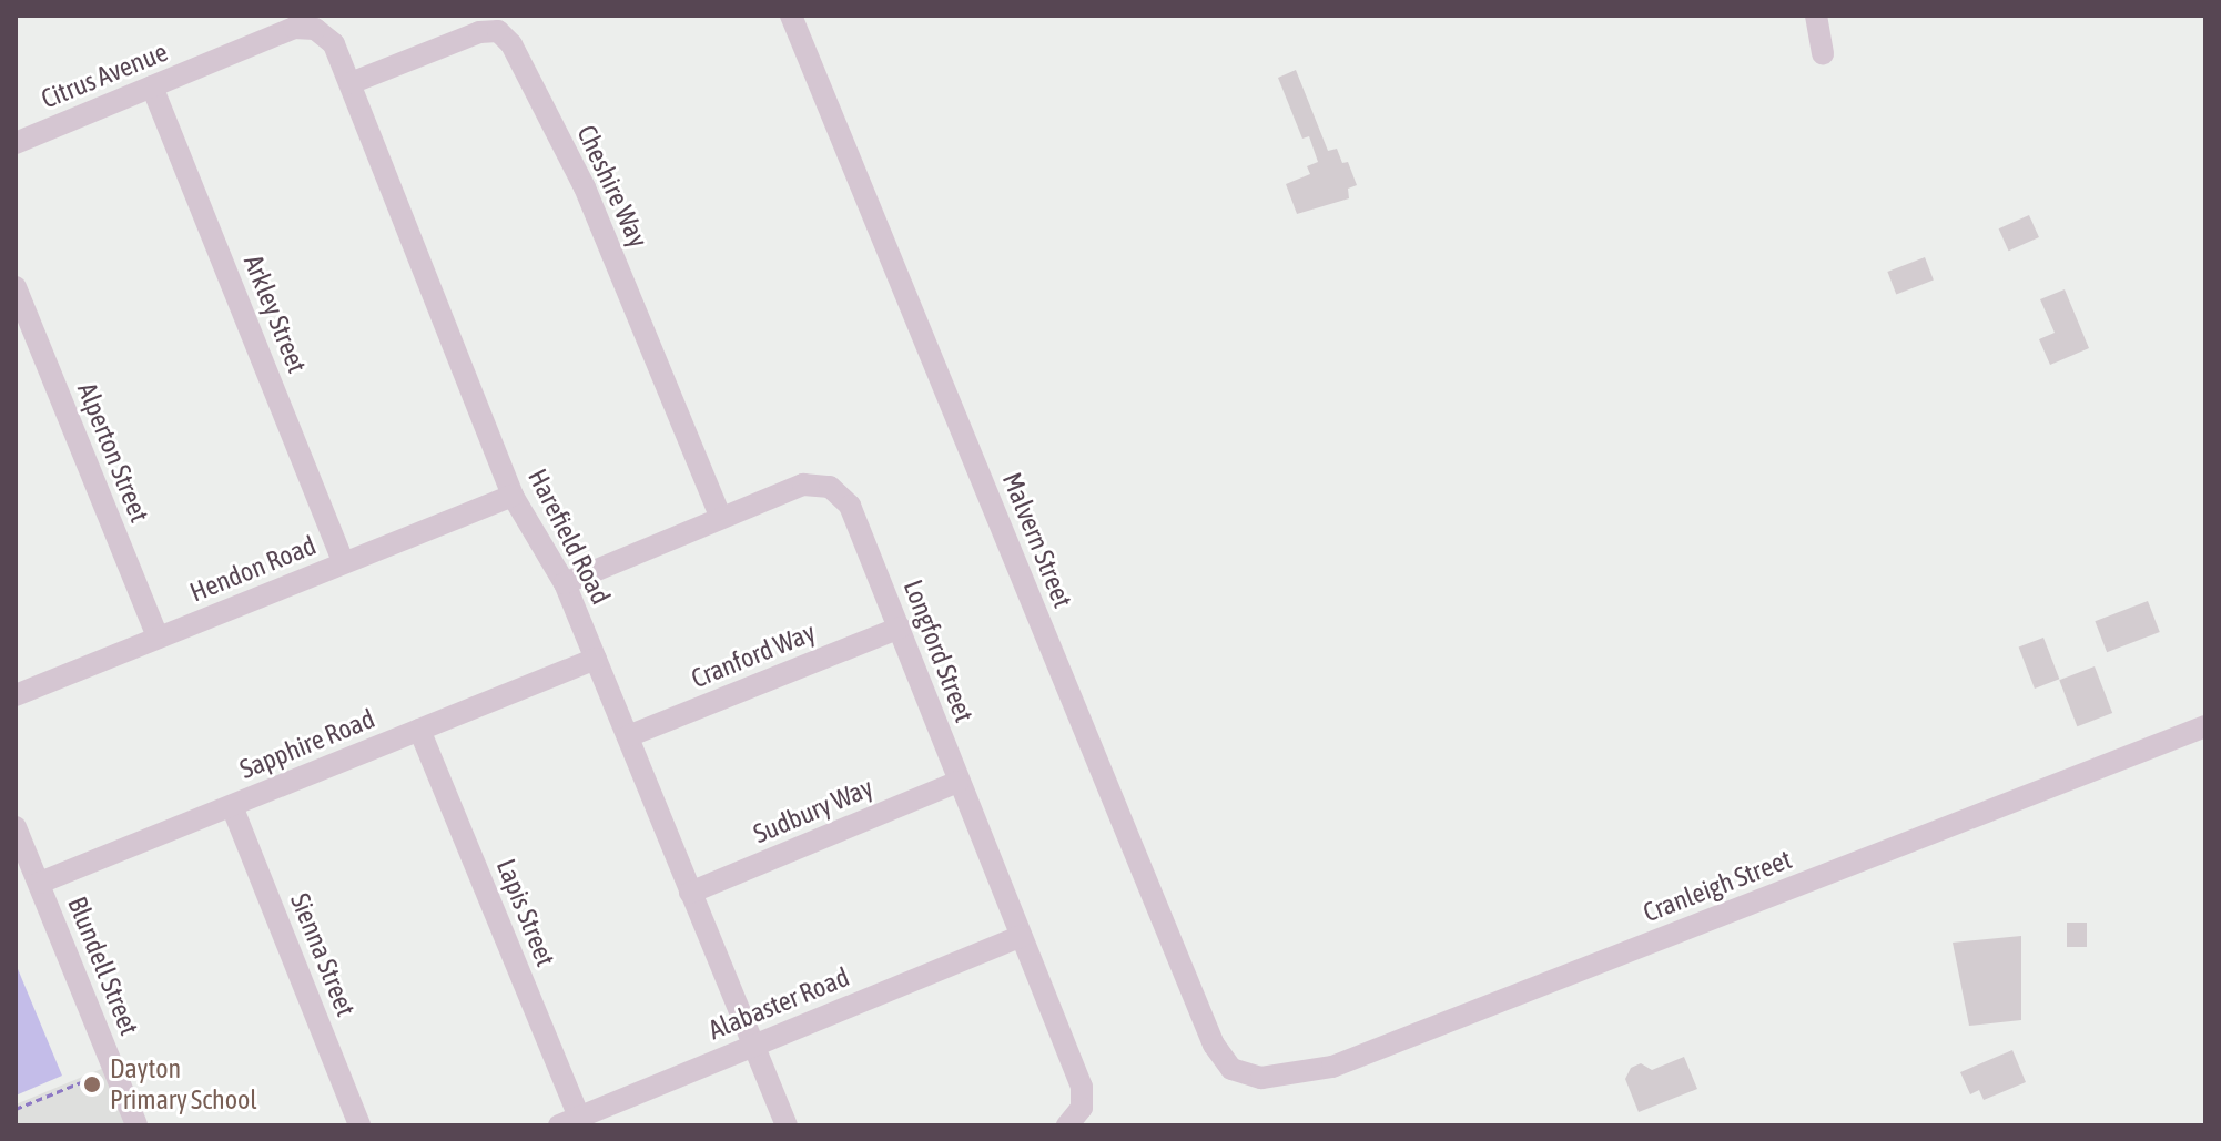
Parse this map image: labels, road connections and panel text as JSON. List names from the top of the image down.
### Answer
{
  "streets": {
    "street": [
      "Citrus Avenue",
      "Cheshire Way",
      "Arkley Street",
      "Alperton Street",
      "Harefield Road",
      "Malvern Street",
      "Hendon Road",
      "Longford Street",
      "Cranford Way",
      "Sapphire Road",
      "Sudbury Way",
      "Cranleigh Street",
      "Lapis Street",
      "Sienna Street",
      "Blundell Street",
      "Alabaster Road"
    ]
  },
  "crossings": [
    ["Citrus Avenue", "Arkley Street"],
    ["Citrus Avenue", "Harefield Road"],
    ["Cheshire Way", "Harefield Road"],
    ["Cheshire Way", "Longford Street"],
    ["Arkley Street", "Hendon Road"],
    ["Alperton Street", "Hendon Road"],
    ["Harefield Road", "Hendon Road"],
    ["Harefield Road", "Longford Street"],
    ["Harefield Road", "Cranford Way"],
    ["Harefield Road", "Sapphire Road"],
    ["Harefield Road", "Sudbury Way"],
    ["Harefield Road", "Alabaster Road"],
    ["Malvern Street", "Cranleigh Street"],
    ["Longford Street", "Cranford Way"],
    ["Longford Street", "Sudbury Way"],
    ["Longford Street", "Alabaster Road"],
    ["Sapphire Road", "Lapis Street"],
    ["Sapphire Road", "Sienna Street"],
    ["Sapphire Road", "Blundell Street"],
    ["Lapis Street", "Alabaster Road"]
  ],
  "places": ["Dayton Primary School"]
}
